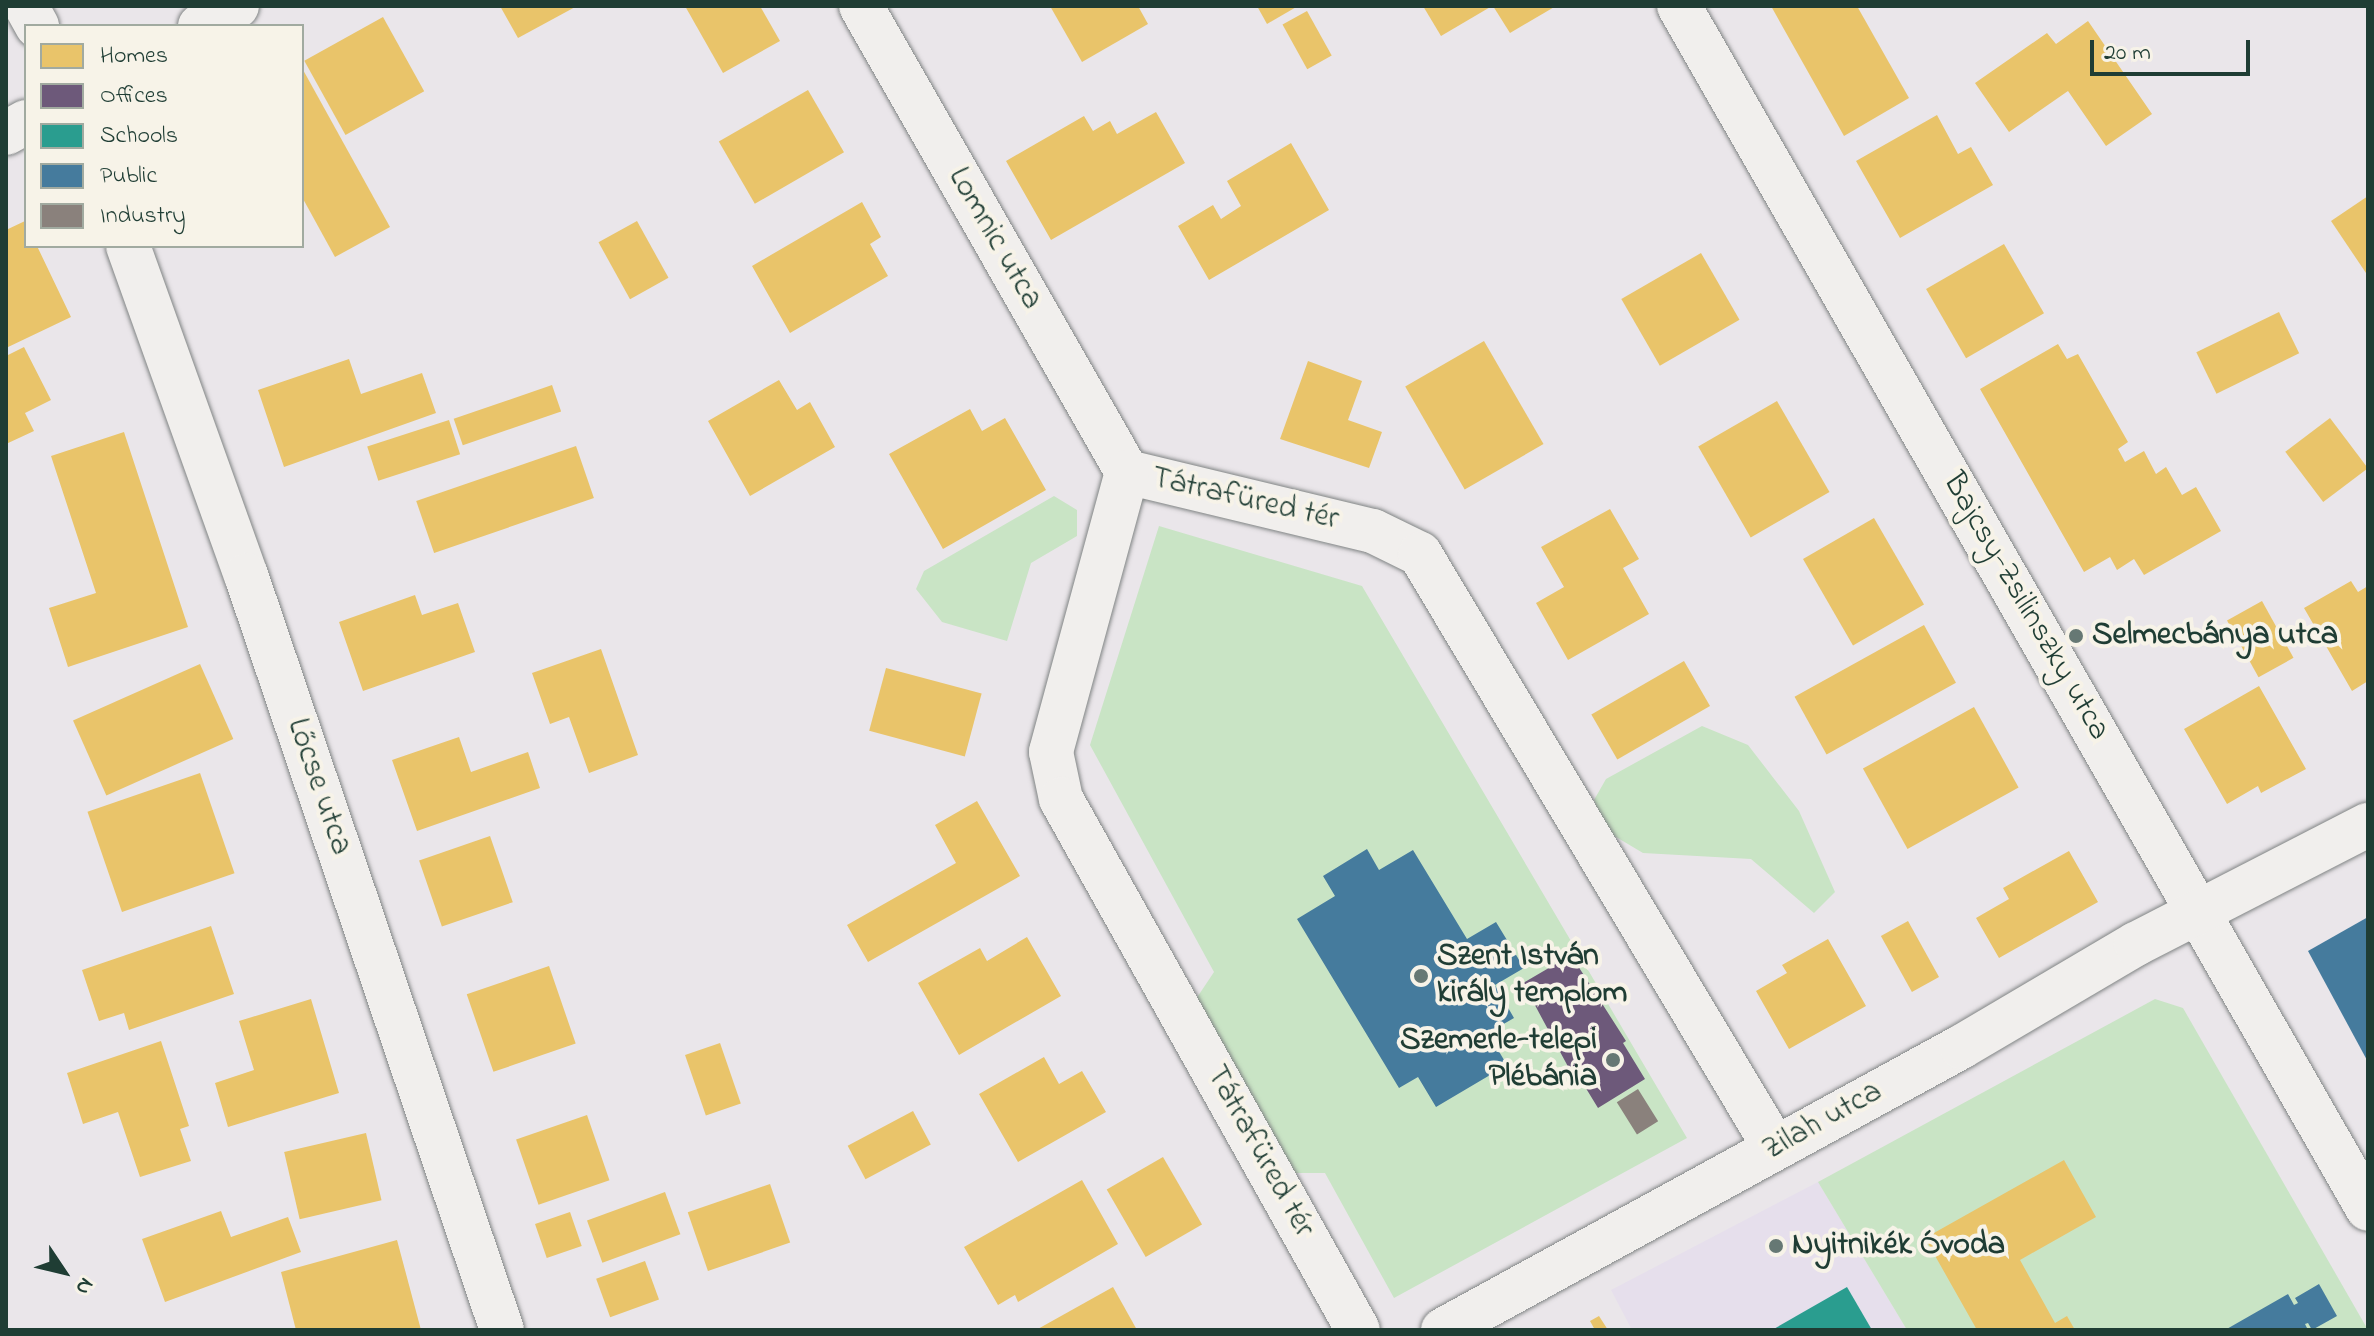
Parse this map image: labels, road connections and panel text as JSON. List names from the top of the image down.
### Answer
{
  "streets": {
    "street": [
      "Lomnic utca",
      "Tátrafüred tér",
      "Bajcsy-Zsilinszky utca",
      "Lőcse utca",
      "Zilah utca"
    ]
  },
  "crossings": [
    ["Lomnic utca", "Tátrafüred tér"],
    ["Tátrafüred tér", "Zilah utca"],
    ["Bajcsy-Zsilinszky utca", "Zilah utca"]
  ],
  "places": [
    "Selmecbánya utca",
    "Szent István király templom",
    "Szemerle-telepi Plébánia",
    "Nyitnikék Óvoda"
  ],
  "legend": [
    "Homes",
    "Offices",
    "Schools",
    "Public",
    "Industry"
  ],
  "scale_bar": "20 m",
  "north": "bottom right"
}
